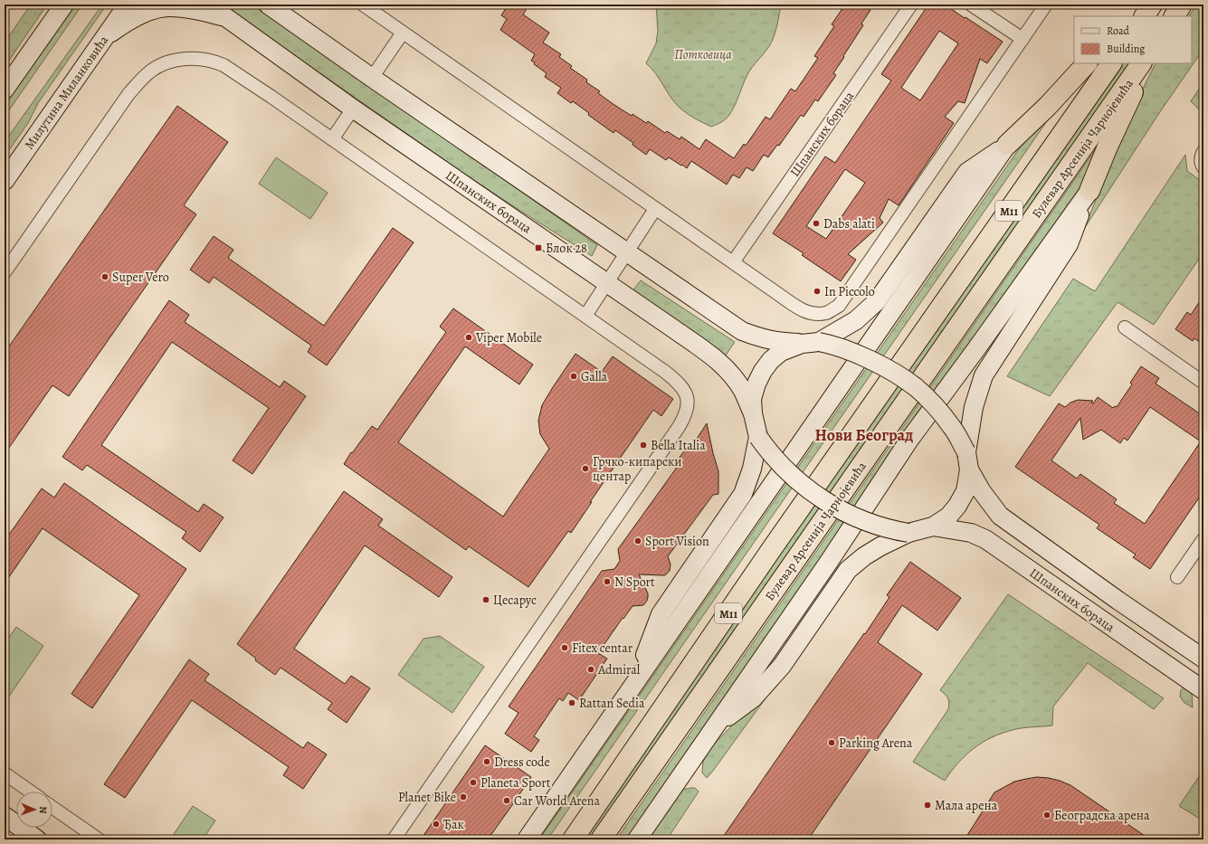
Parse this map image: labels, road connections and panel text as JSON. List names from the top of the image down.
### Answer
{
  "streets": {
    "highway": ["Булевар Арсенија Чарнојевића", "M11"],
    "street": ["Милутина Миланковића", "Шпанских бораца"]
  },
  "districts": ["Нови Београд"],
  "parks": ["Потковица"],
  "places": {
    "other": [
      "Dabs alati",
      "Super Vero",
      "In Piccolo",
      "Viper Mobile",
      "Galla",
      "Bella Italia",
      "Грчко-кипарски центар",
      "Sport Vision",
      "N Sport",
      "Цесарус",
      "Fitex centar",
      "Admiral",
      "Rattan Sedia",
      "Parking Arena",
      "Dress code",
      "Planeta Sport",
      "Planet Bike",
      "Car World Arena",
      "Мала арена",
      "Београдска арена",
      "Ђак"
    ],
    "transit": ["Блок 28"]
  },
  "legend": ["Road", "Building"],
  "north": "right"
}
